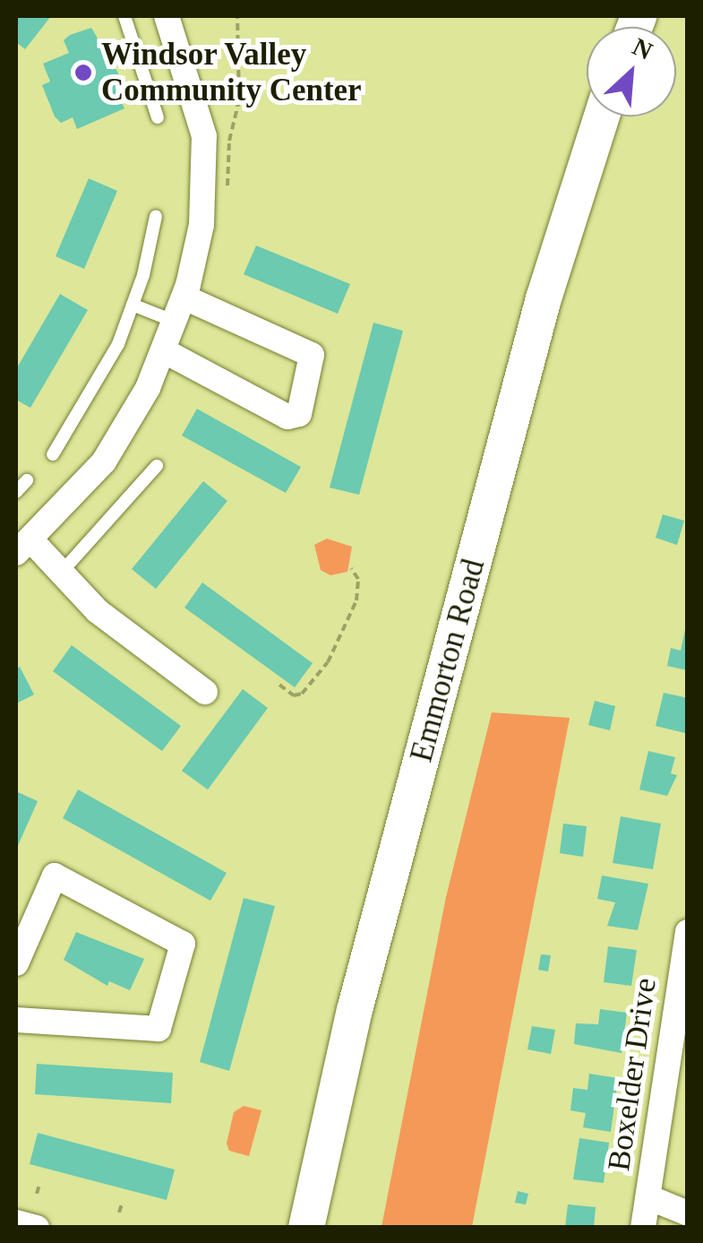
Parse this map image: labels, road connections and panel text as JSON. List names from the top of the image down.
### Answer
{
  "streets": {
    "main road": ["Emmorton Road"],
    "street": ["Boxelder Drive"]
  },
  "places": ["Windsor Valley Community Center"],
  "north": "top right"
}
